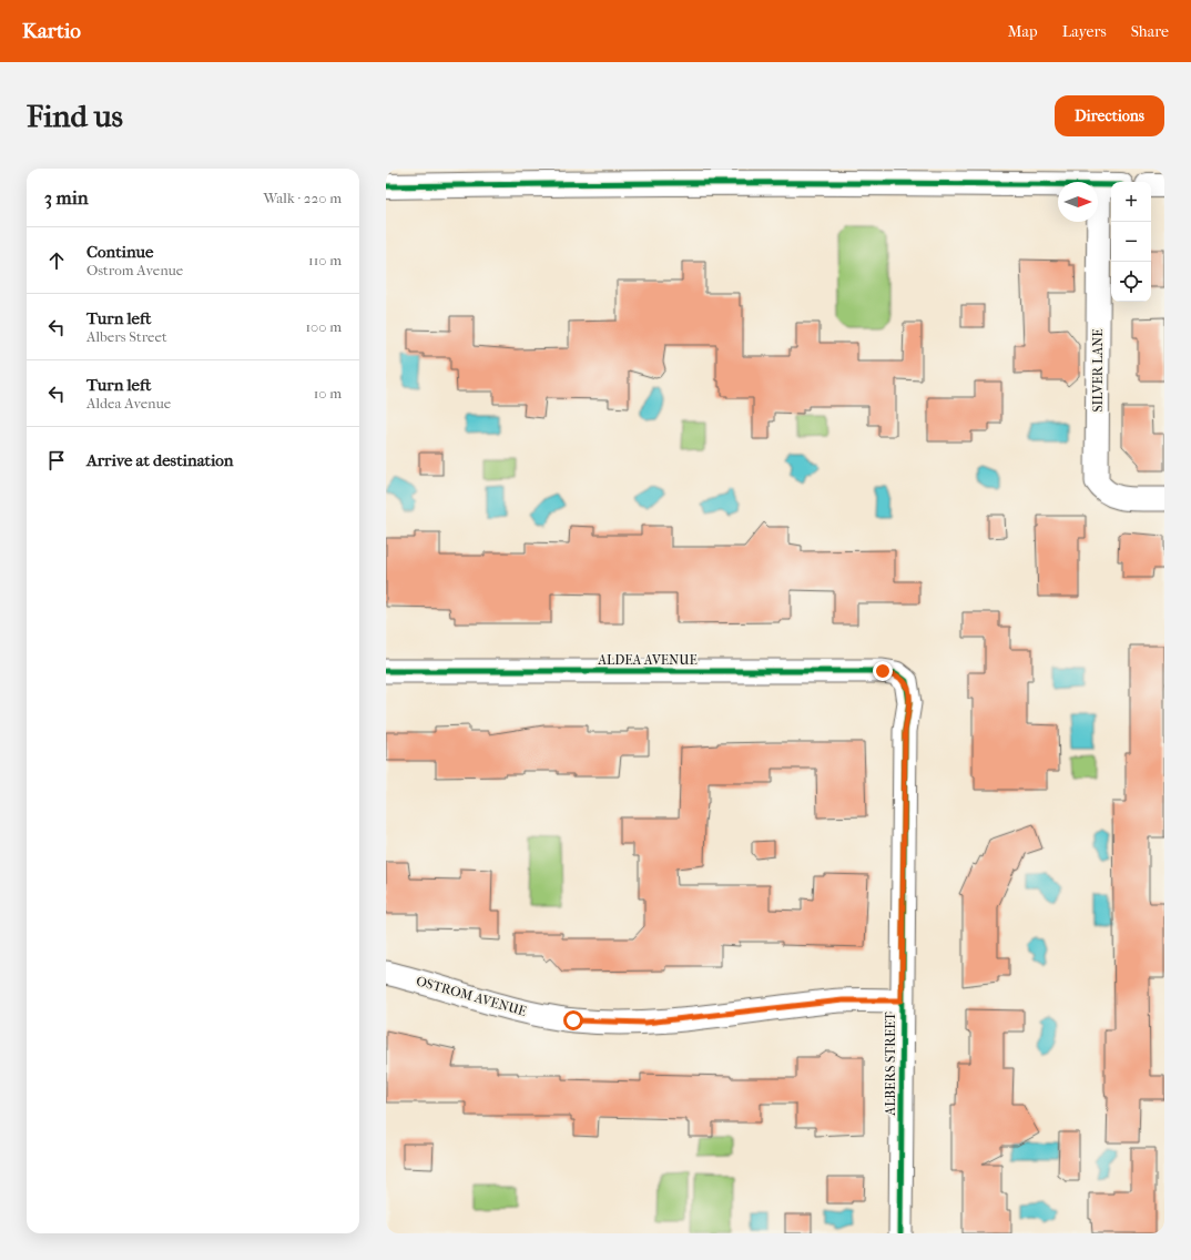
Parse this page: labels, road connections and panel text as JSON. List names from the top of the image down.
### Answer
{
  "streets": {
    "street": [
      "SILVER LANE",
      "ALDEA AVENUE",
      "OSTROM AVENUE",
      "ALBERS STREET"
    ]
  },
  "crossings": [
    ["ALDEA AVENUE", "ALBERS STREET"],
    ["OSTROM AVENUE", "ALBERS STREET"]
  ],
  "north": "right",
  "page": {
    "header": "Kartio",
    "nav": ["Map", "Layers", "Share"],
    "buttons": "Directions",
    "title": "Find us",
    "heading": ["3 min", "Walk · 220 m"],
    "map_buttons": ["+", "−"],
    "list": [
      ["Continue", "Ostrom Avenue", "110 m"],
      ["Turn left", "Albers Street", "100 m"],
      ["Turn left", "Aldea Avenue", "10 m"],
      "Arrive at destination"
    ]
  }
}
